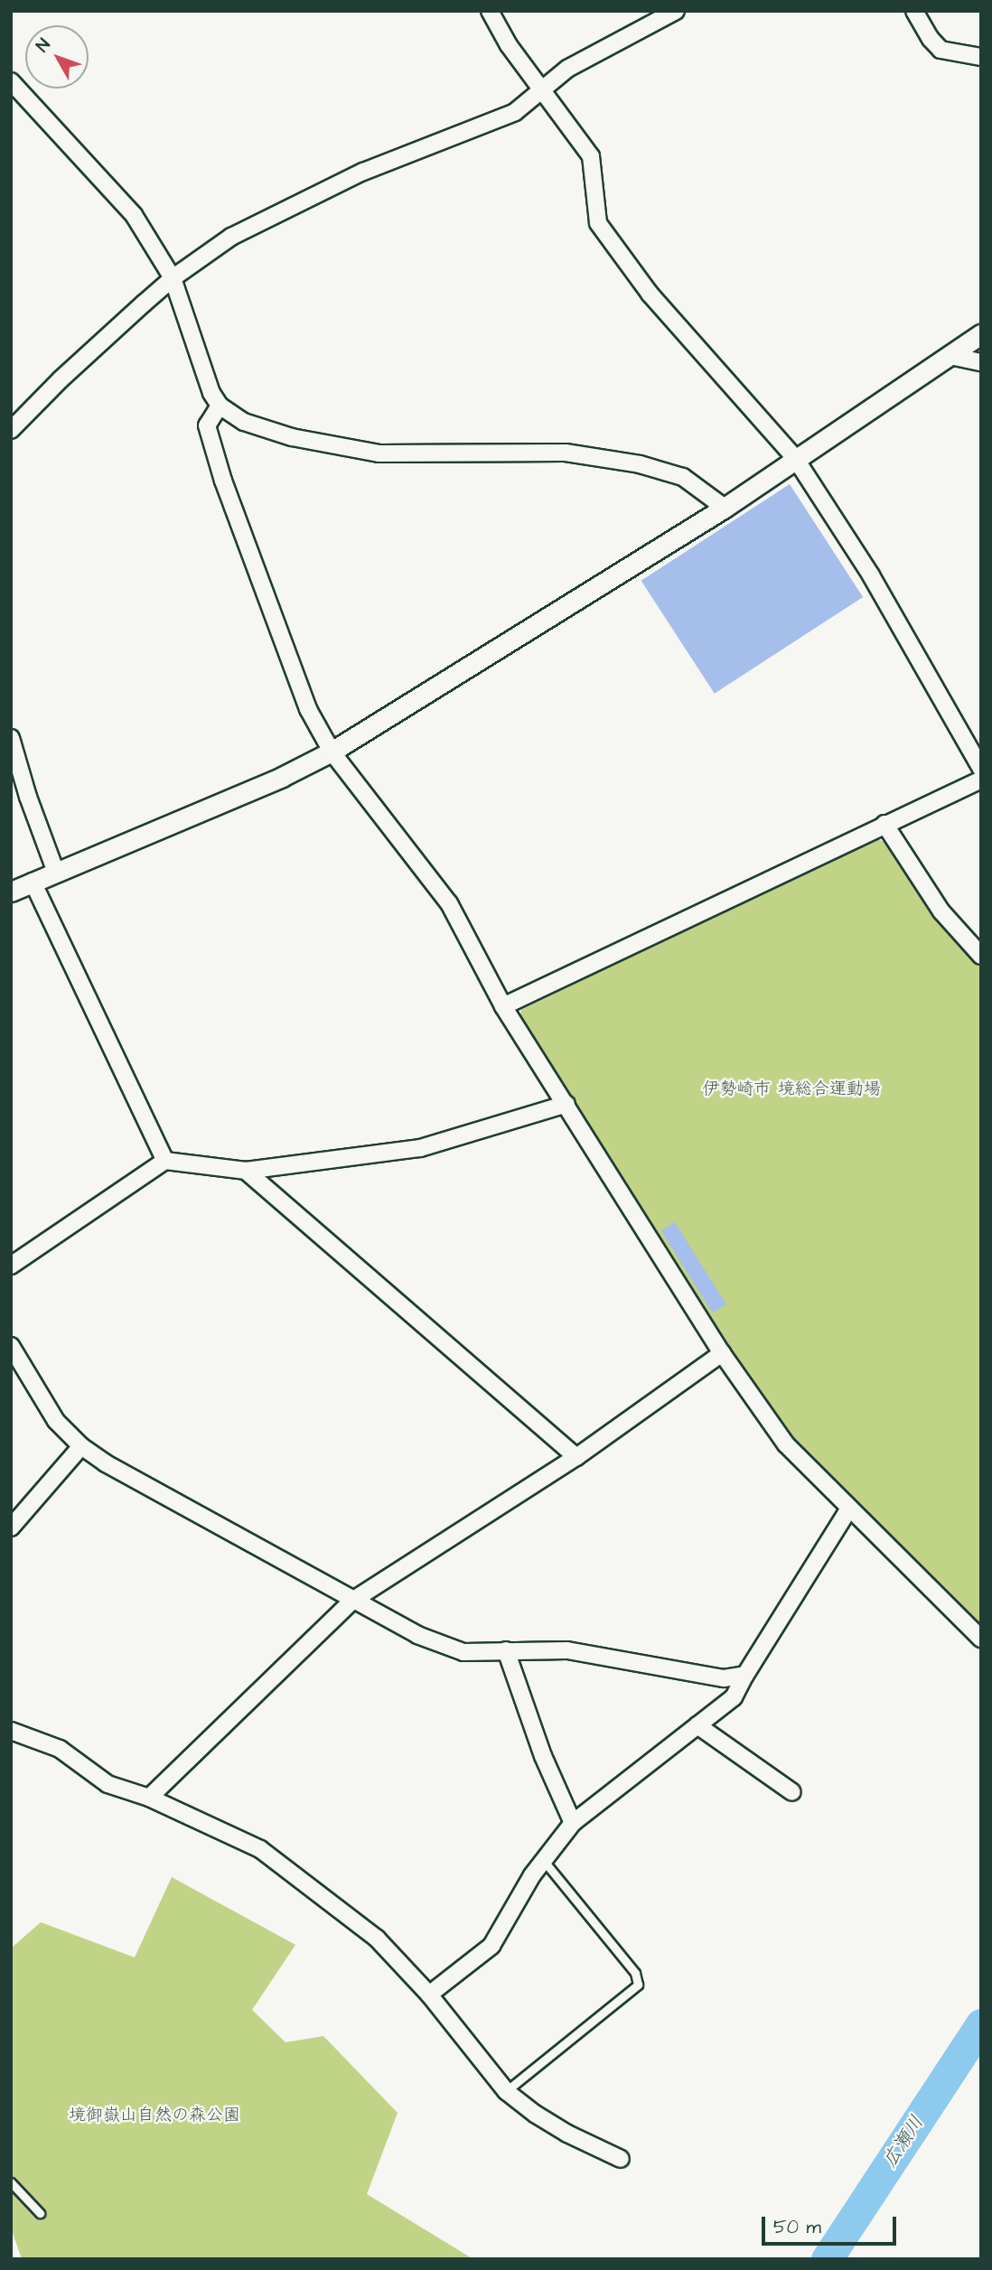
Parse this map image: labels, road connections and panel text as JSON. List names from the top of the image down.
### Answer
{
  "water": ["広瀬川"],
  "parks": ["伊勢崎市 境総合運動場", "境御嶽山自然の森公園"],
  "scale_bar": "50 m",
  "north": "top left"
}
